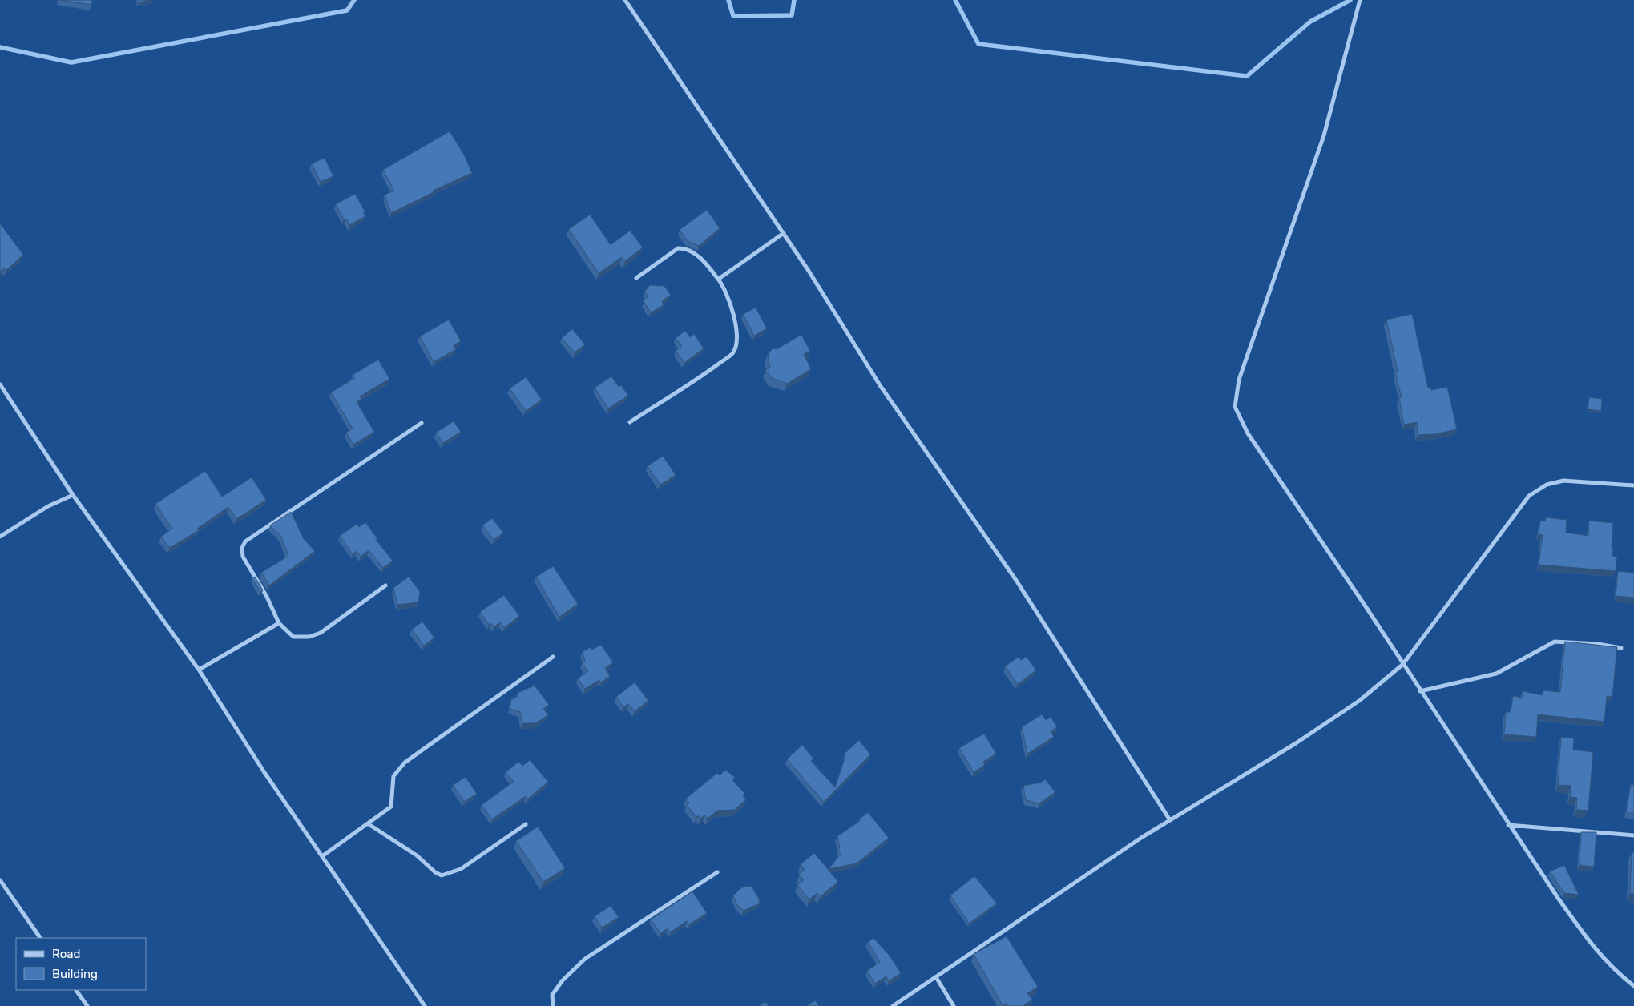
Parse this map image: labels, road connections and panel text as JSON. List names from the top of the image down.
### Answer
{
  "legend": ["Road", "Building"]
}
